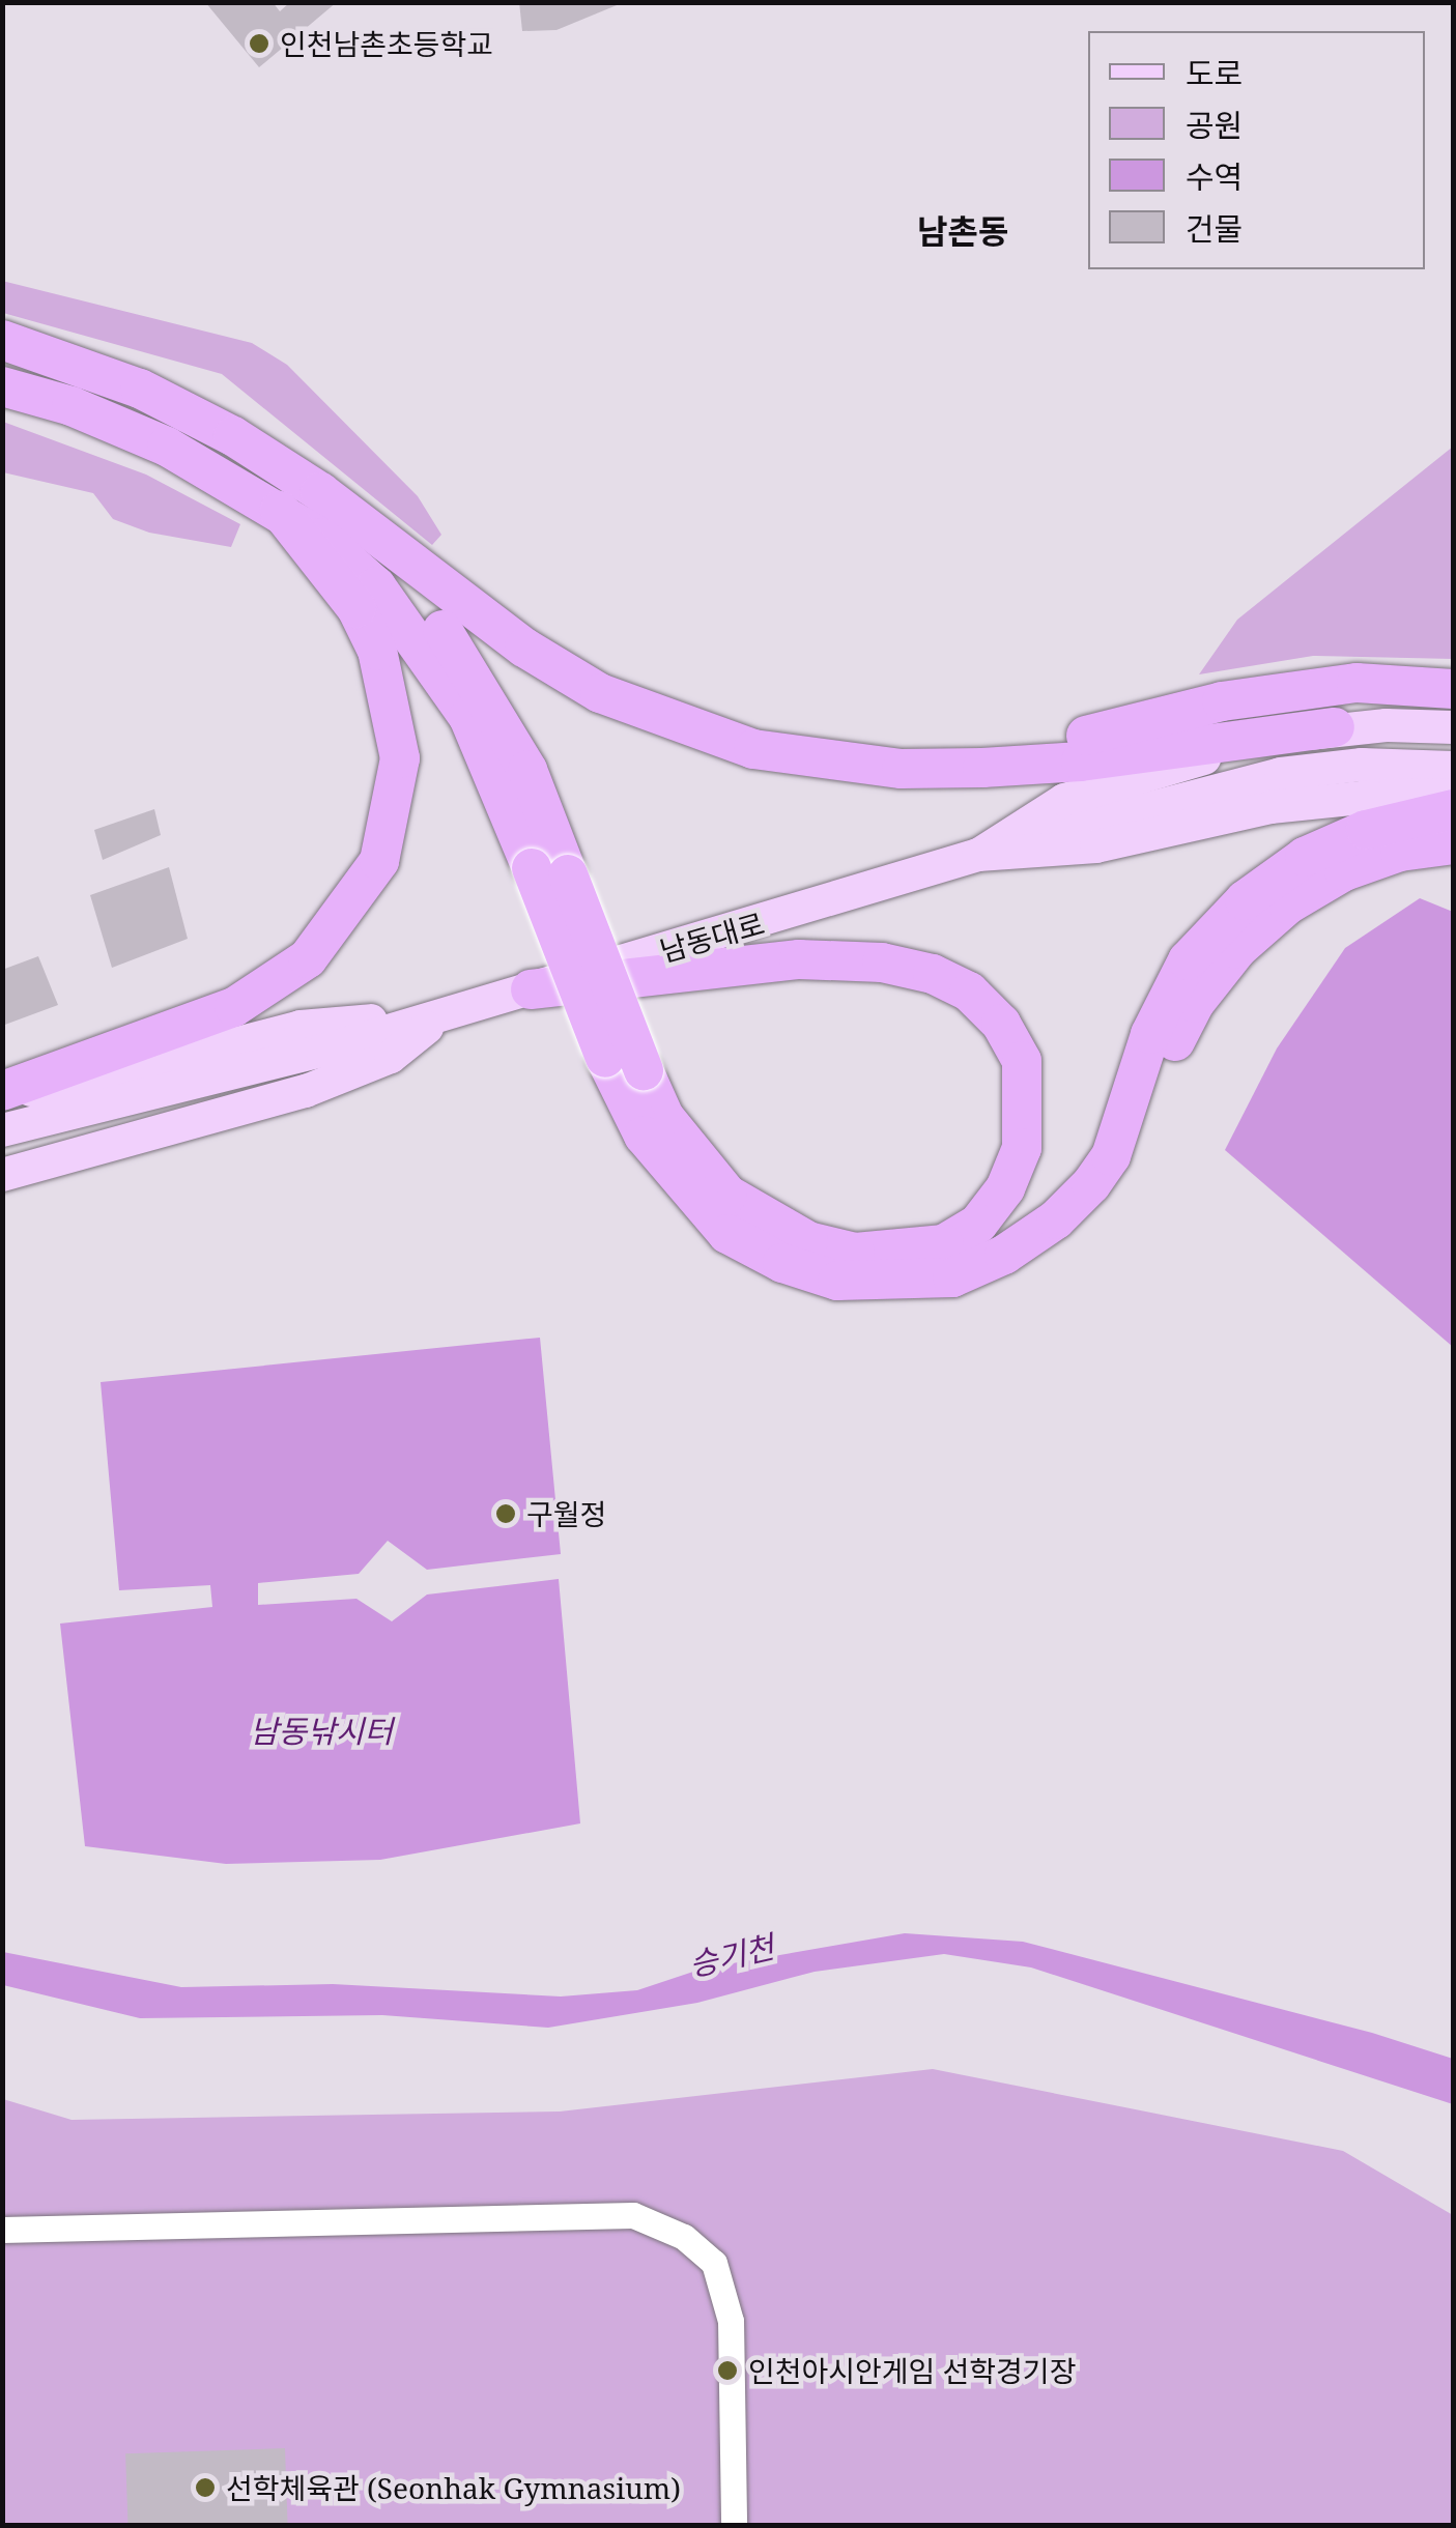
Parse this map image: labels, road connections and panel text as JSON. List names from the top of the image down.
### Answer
{
  "streets": {
    "main road": ["남동대로"]
  },
  "districts": ["남촌동"],
  "water": ["남동낚시터", "승기천"],
  "places": [
    "인천남촌초등학교",
    "구월정",
    "인천아시안게임 선학경기장",
    "선학체육관 (Seonhak Gymnasium)"
  ],
  "legend": [
    "도로",
    "공원",
    "수역",
    "건물"
  ]
}
